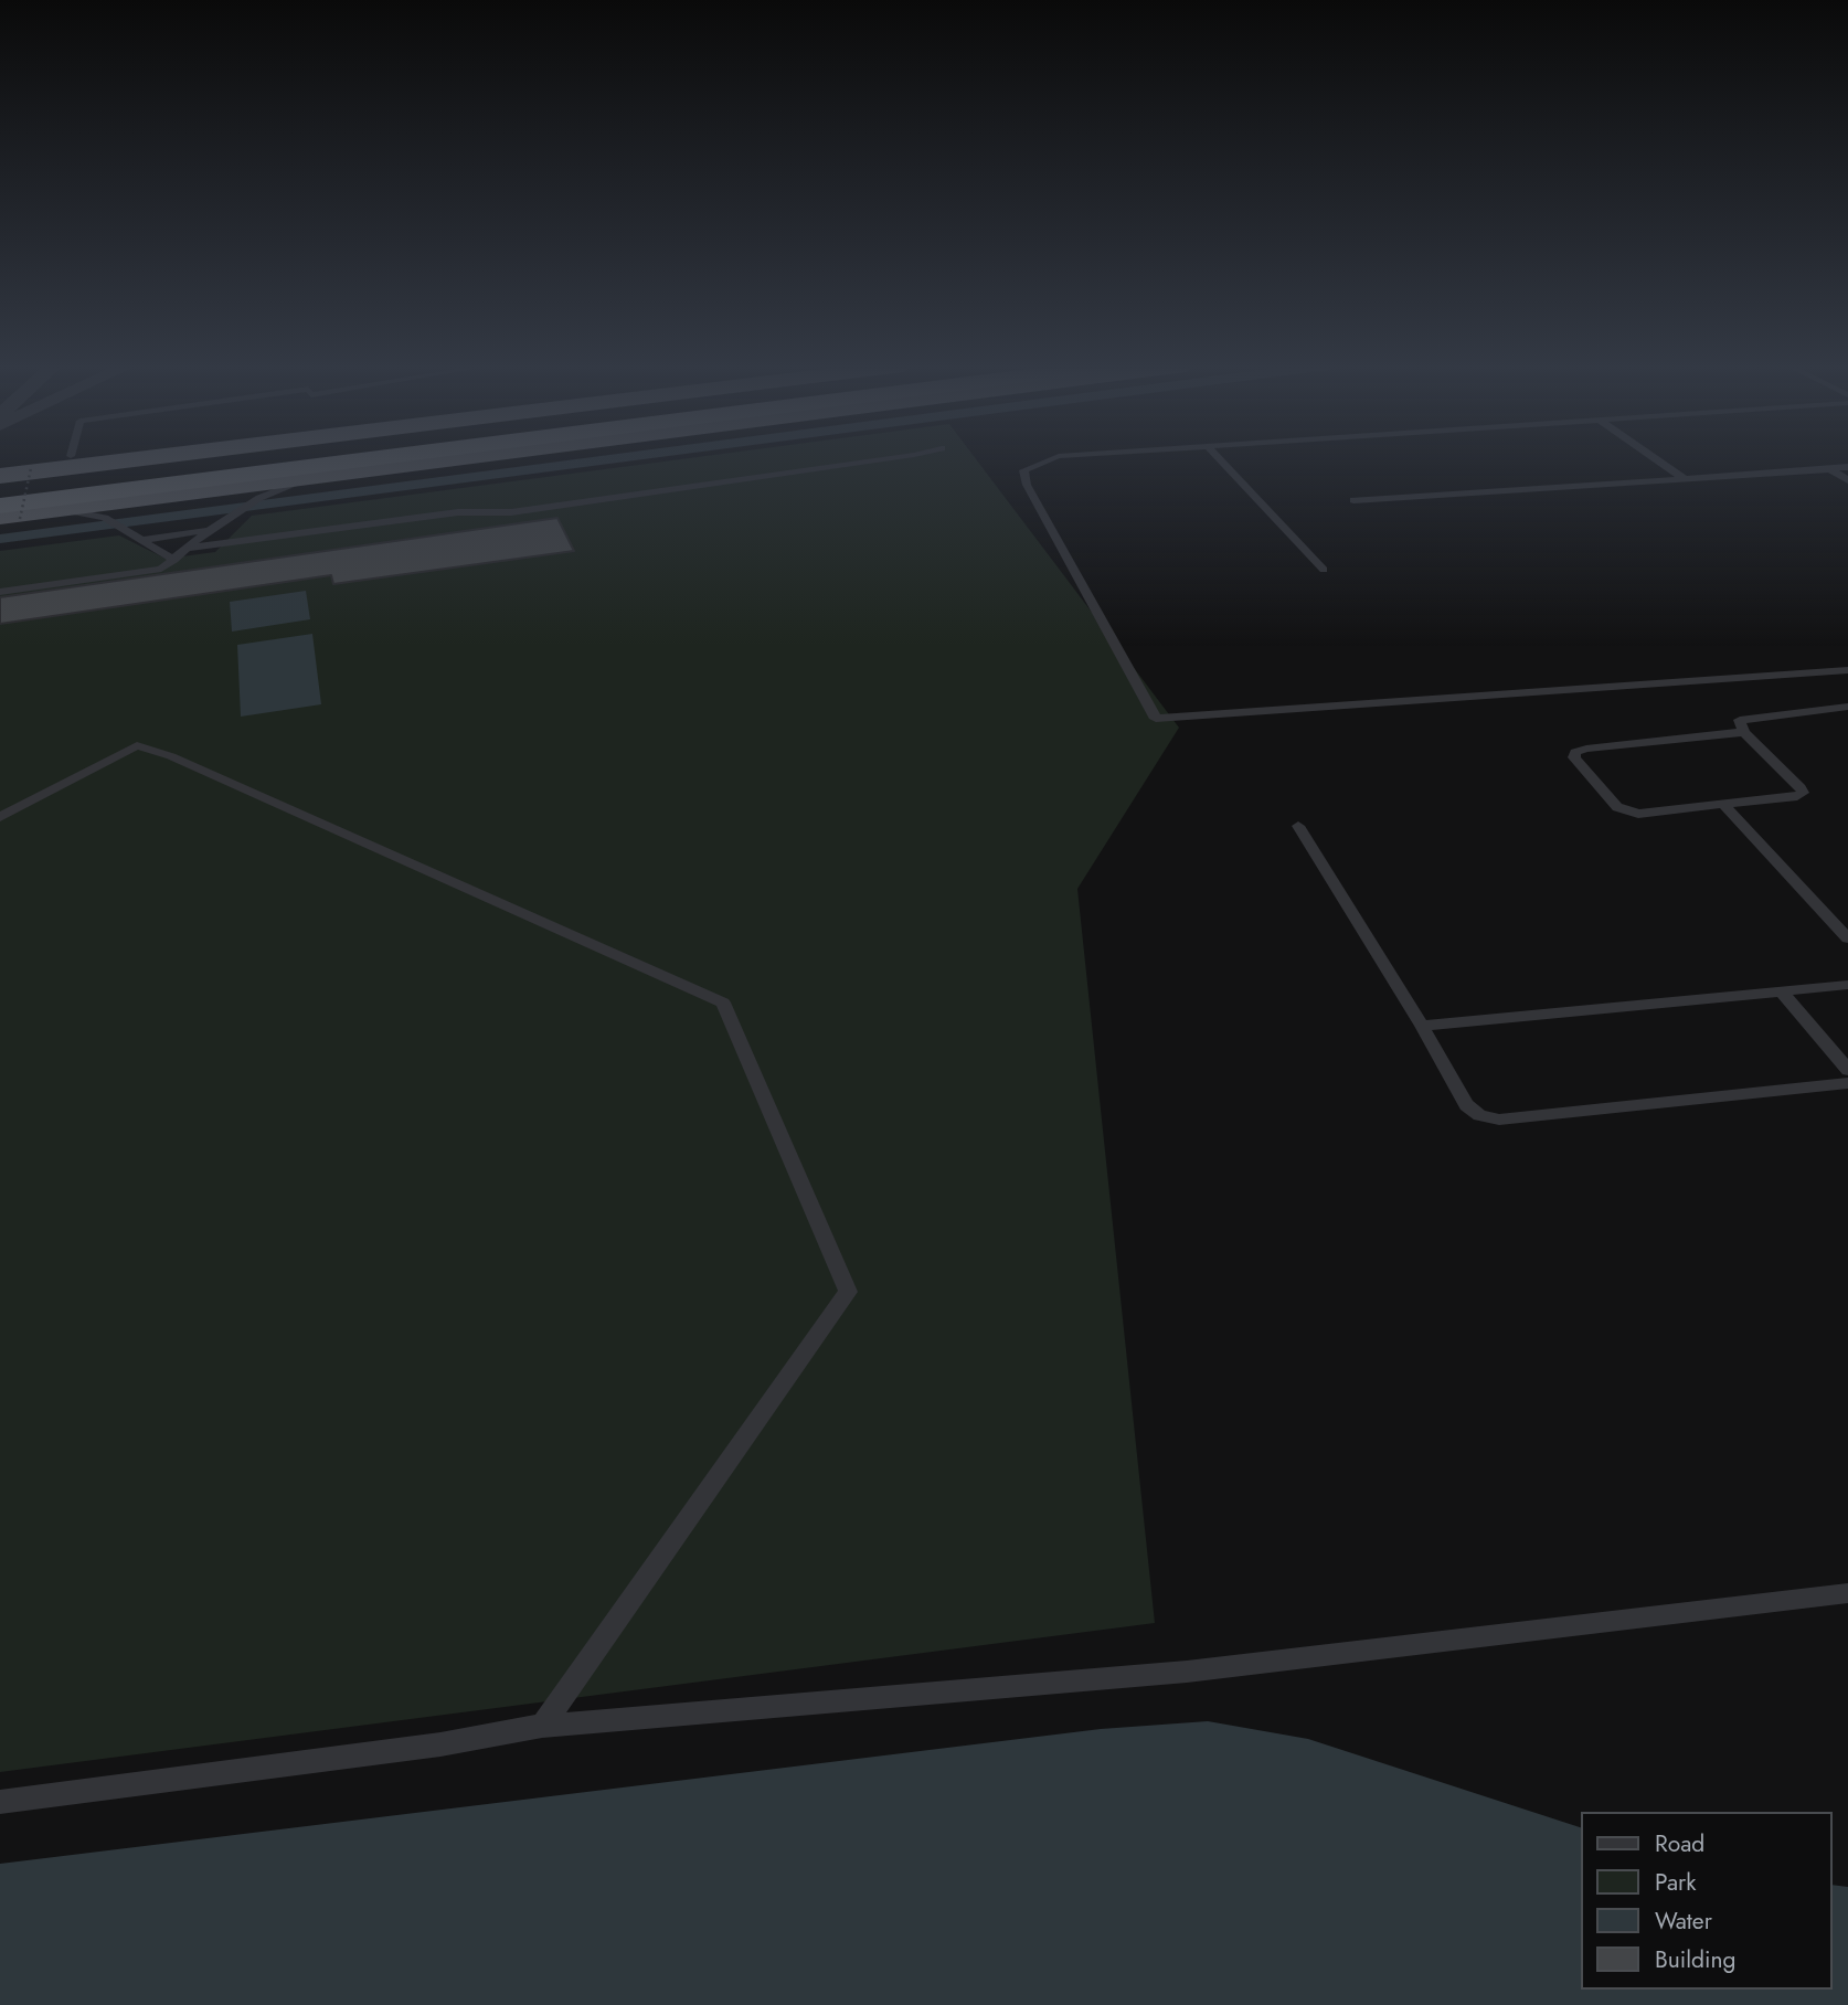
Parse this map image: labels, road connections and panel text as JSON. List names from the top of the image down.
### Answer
{
  "legend": [
    "Road",
    "Park",
    "Water",
    "Building"
  ]
}
